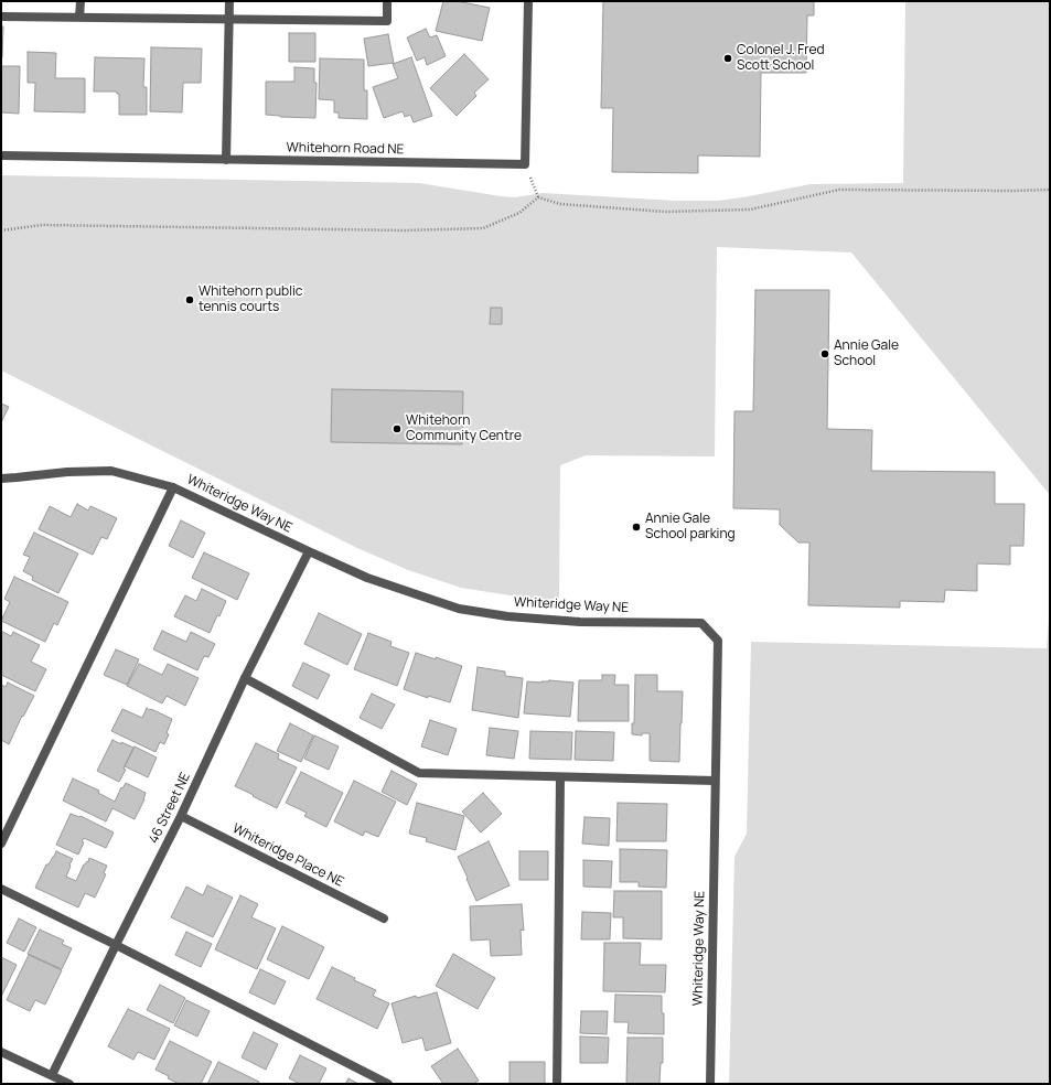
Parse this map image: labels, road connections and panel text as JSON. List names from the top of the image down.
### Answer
{
  "streets": {
    "street": [
      "Whitehorn Road NE",
      "Whiteridge Way NE",
      "46 Street NE",
      "Whiteridge Place NE"
    ]
  },
  "crossings": [
    ["Whiteridge Way NE", "46 Street NE"],
    ["46 Street NE", "Whiteridge Place NE"]
  ],
  "places": [
    "Colonel J. Fred Scott School",
    "Whitehorn public tennis courts",
    "Annie Gale School",
    "Whitehorn Community Centre",
    "Annie Gale School parking"
  ]
}
